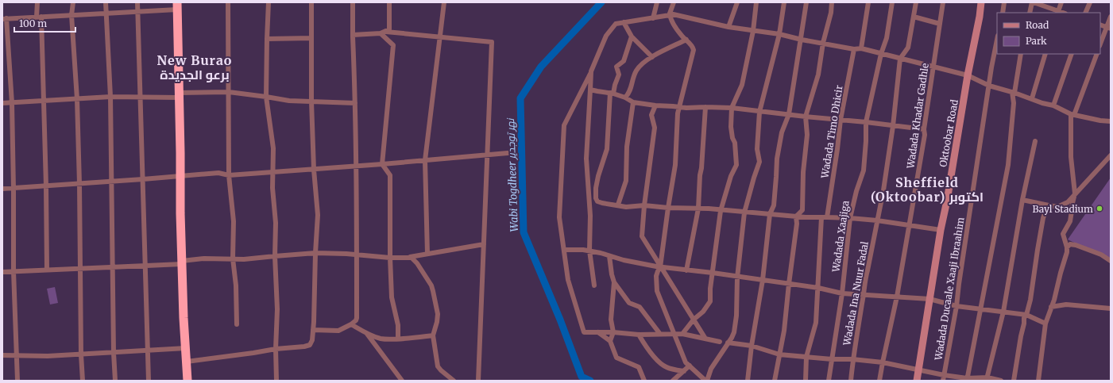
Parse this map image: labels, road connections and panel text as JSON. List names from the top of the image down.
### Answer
{
  "streets": {
    "street": [
      "Wadada Khadar Gadhle",
      "Wadada Timo Dhicir",
      "Oktoobar Road",
      "Wadada Xaajiga",
      "Wadada Ducaale Xaaji Ibraahim",
      "Wadada Ina Nuur Fadal"
    ]
  },
  "districts": ["New Burao برعو الجديدة", "Sheffield (Oktoobar) اكتوبر"],
  "water": ["Wabi Togdheer نهر توجدير"],
  "places": ["Bayl Stadium"],
  "legend": ["Road", "Park"],
  "scale_bar": "100 m"
}
